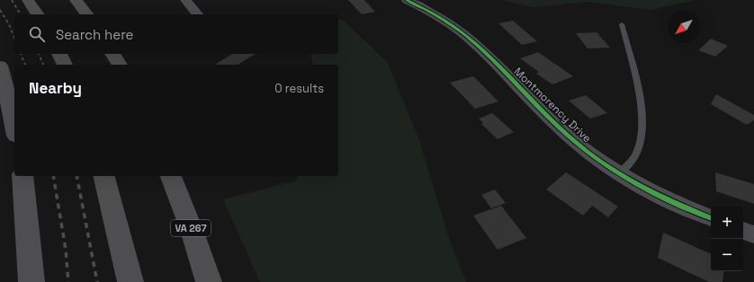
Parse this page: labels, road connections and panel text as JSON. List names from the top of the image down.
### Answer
{
  "streets": {
    "highway": ["VA 267"],
    "street": ["Montmorency Drive"]
  },
  "north": "bottom left",
  "page": {
    "search": "Search here",
    "heading": ["Nearby", "0 results"],
    "map_buttons": ["+", "−"]
  }
}
